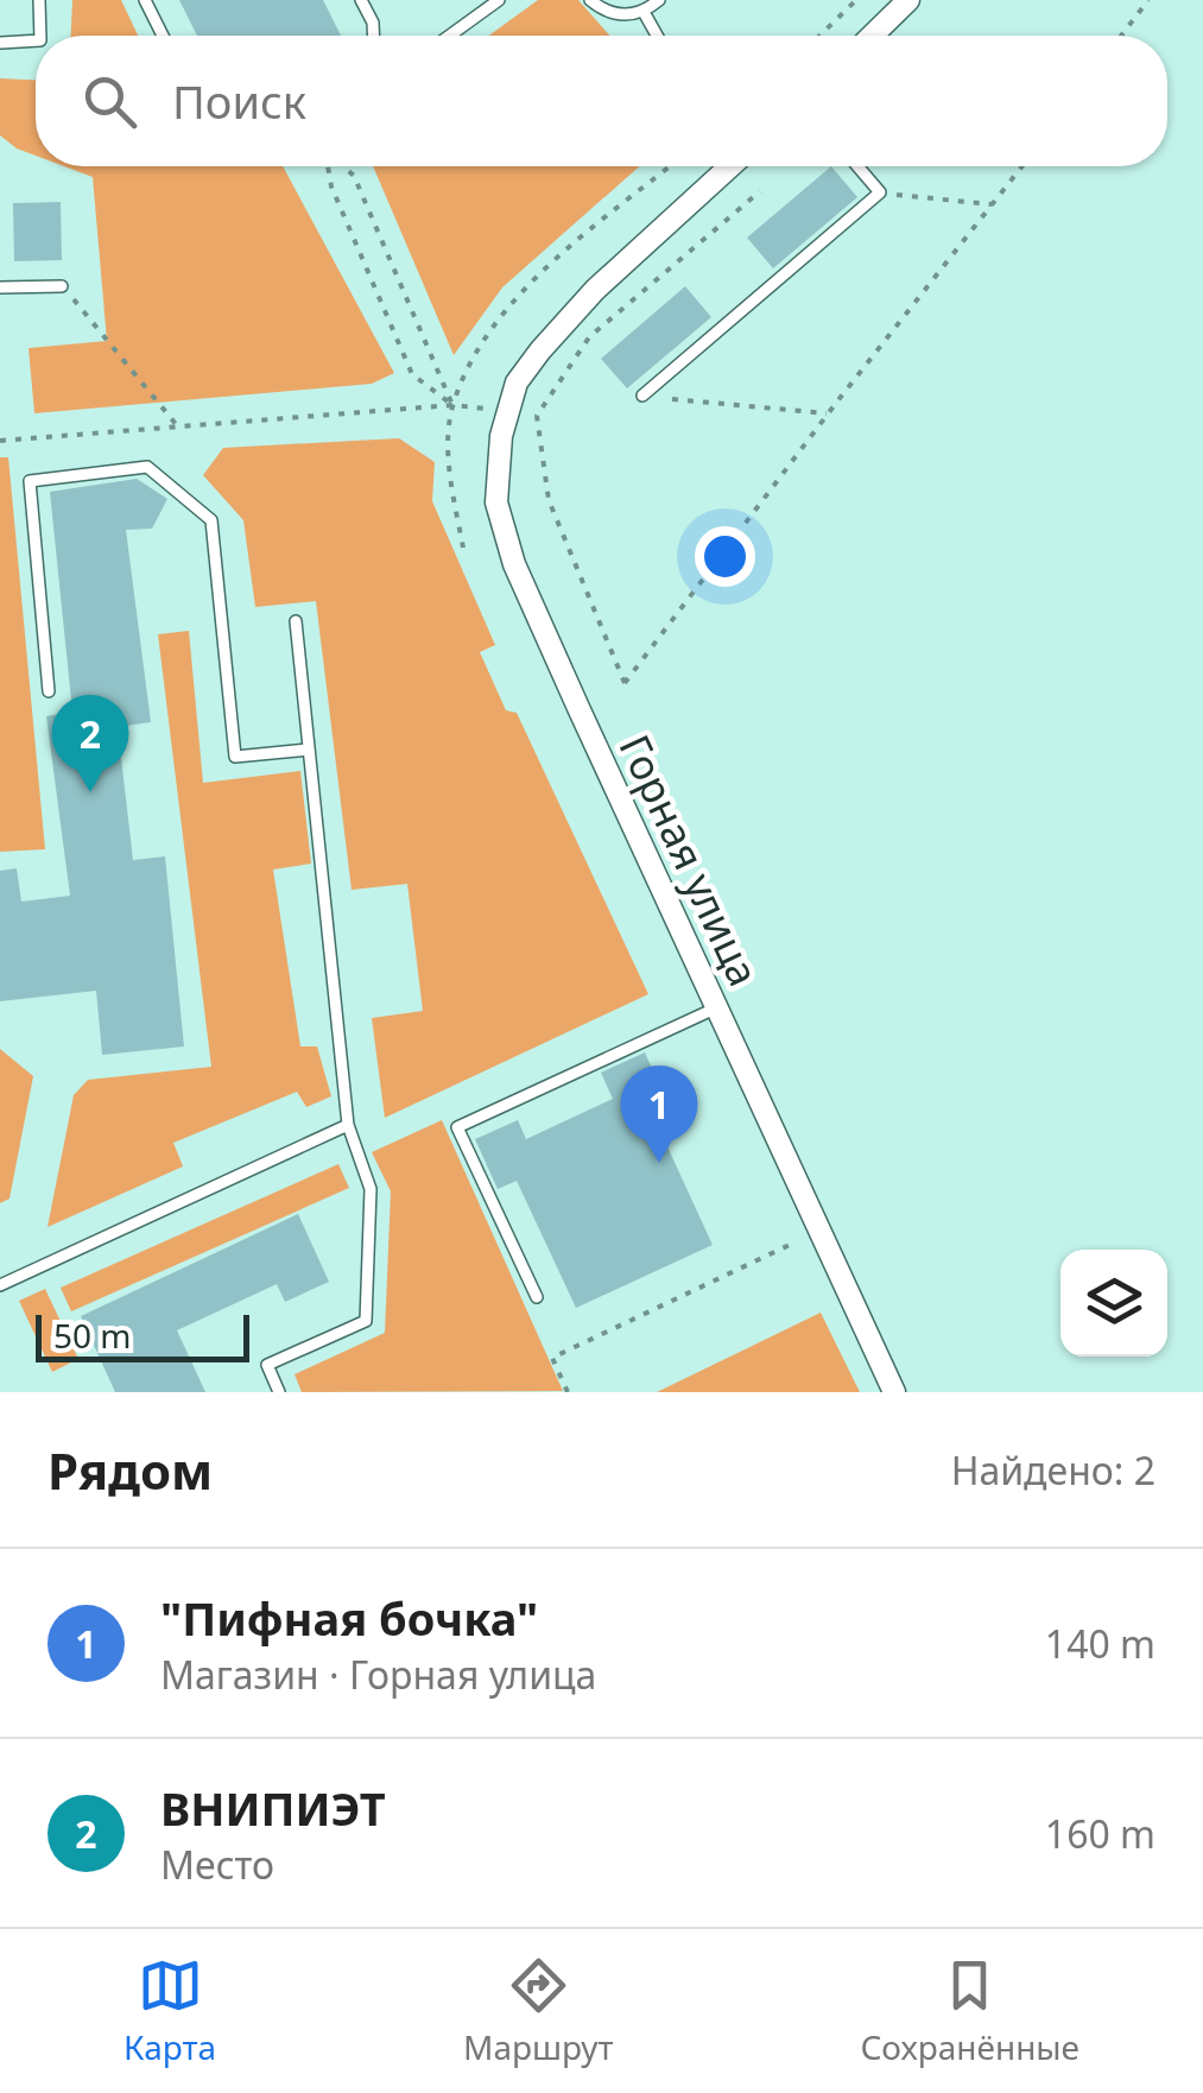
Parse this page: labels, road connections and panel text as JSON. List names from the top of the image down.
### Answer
{
  "streets": {
    "street": ["Горная улица"]
  },
  "scale_bar": "50 m",
  "page": {
    "search": "Поиск",
    "pins": ["2", "1"],
    "scale": "50 m",
    "heading": ["Рядом", "Найдено: 2"],
    "list": [
      {
        "mark": "1",
        "name": "\"Пифная бочка\"",
        "note": "Магазин · Горная улица",
        "value": "140 m"
      },
      {
        "mark": "2",
        "name": "ВНИПИЭТ",
        "note": "Место",
        "value": "160 m"
      }
    ],
    "nav": ["Карта", "Маршрут", "Сохранённые"]
  }
}
